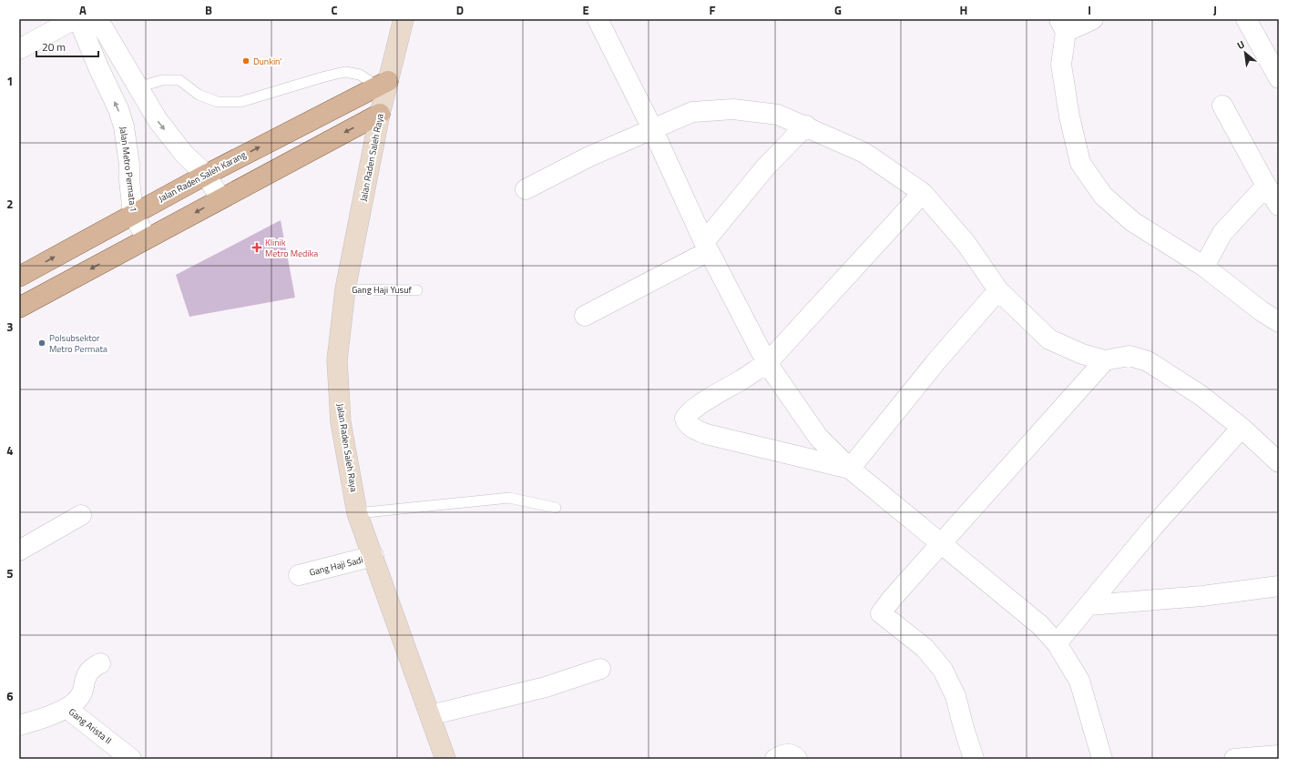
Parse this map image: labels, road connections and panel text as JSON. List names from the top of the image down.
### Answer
{
  "streets": {
    "main road": ["Jalan Raden Saleh Raya", "Jalan Raden Saleh Karang"],
    "street": ["Jalan Metro Permata 1", "Gang Haji Sadi", "Gang Arista II"],
    "lane": ["Gang Haji Yusuf"]
  },
  "crossings": [
    ["Jalan Raden Saleh Raya", "Jalan Raden Saleh Karang"],
    ["Jalan Raden Saleh Raya", "Gang Haji Yusuf"],
    ["Jalan Raden Saleh Raya", "Gang Haji Sadi"],
    ["Jalan Metro Permata 1", "Jalan Raden Saleh Karang"]
  ],
  "places": {
    "other": ["Dunkin'", "Polsubsektor Metro Permata"],
    "health": ["Klinik Metro Medika"]
  },
  "scale_bar": "20 m",
  "north": "top left",
  "grid": {
    "columns": [
      "A",
      "B",
      "C",
      "D",
      "E",
      "F",
      "G",
      "H",
      "I",
      "J"
    ],
    "rows": [
      "1",
      "2",
      "3",
      "4",
      "5",
      "6"
    ]
  }
}
